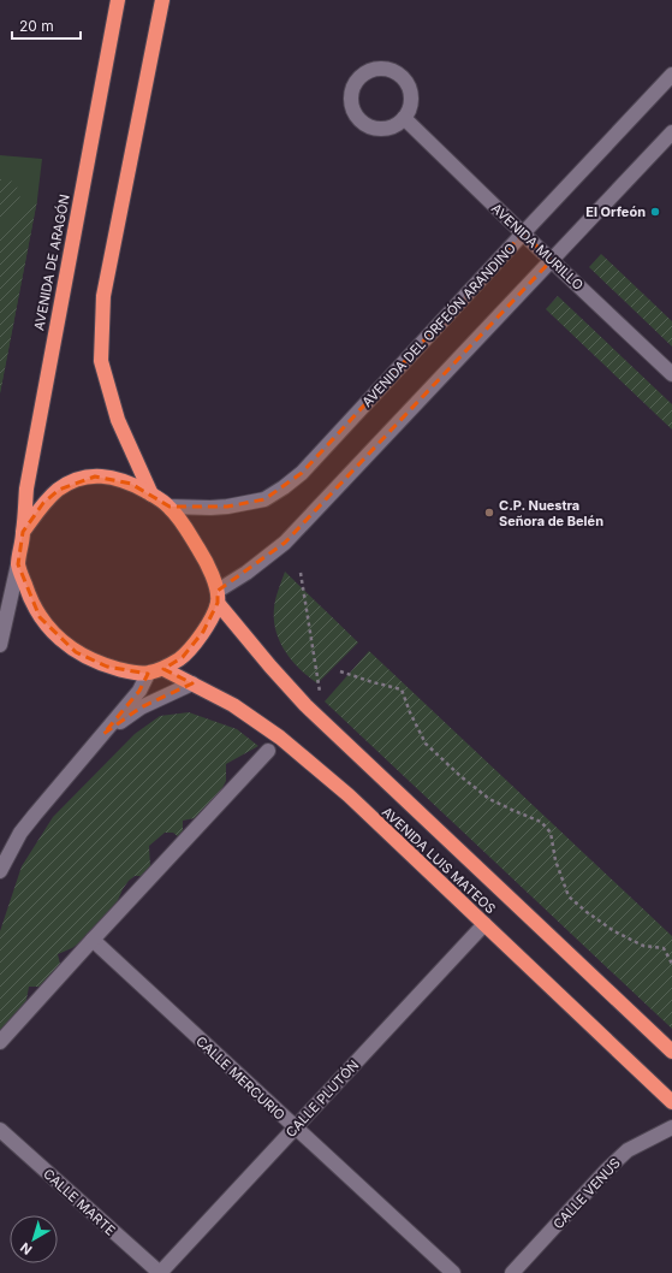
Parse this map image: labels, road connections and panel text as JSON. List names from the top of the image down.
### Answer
{
  "streets": {
    "highway": ["AVENIDA DE ARAGÓN", "AVENIDA LUIS MATEOS"],
    "street": [
      "AVENIDA MURILLO",
      "AVENIDA DEL ORFEÓN ARANDINO",
      "CALLE MERCURIO",
      "CALLE PLUTÓN",
      "CALLE VENUS",
      "CALLE MARTE"
    ]
  },
  "crossings": [
    ["AVENIDA MURILLO", "AVENIDA DEL ORFEÓN ARANDINO"],
    ["AVENIDA DE ARAGÓN", "AVENIDA LUIS MATEOS"],
    ["AVENIDA DEL ORFEÓN ARANDINO", "AVENIDA LUIS MATEOS"],
    ["AVENIDA LUIS MATEOS", "CALLE PLUTÓN"],
    ["CALLE MERCURIO", "CALLE PLUTÓN"],
    ["CALLE PLUTÓN", "CALLE MARTE"]
  ],
  "places": ["El Orfeón", "C.P. Nuestra Señora de Belén"],
  "scale_bar": "20 m",
  "north": "bottom left"
}
